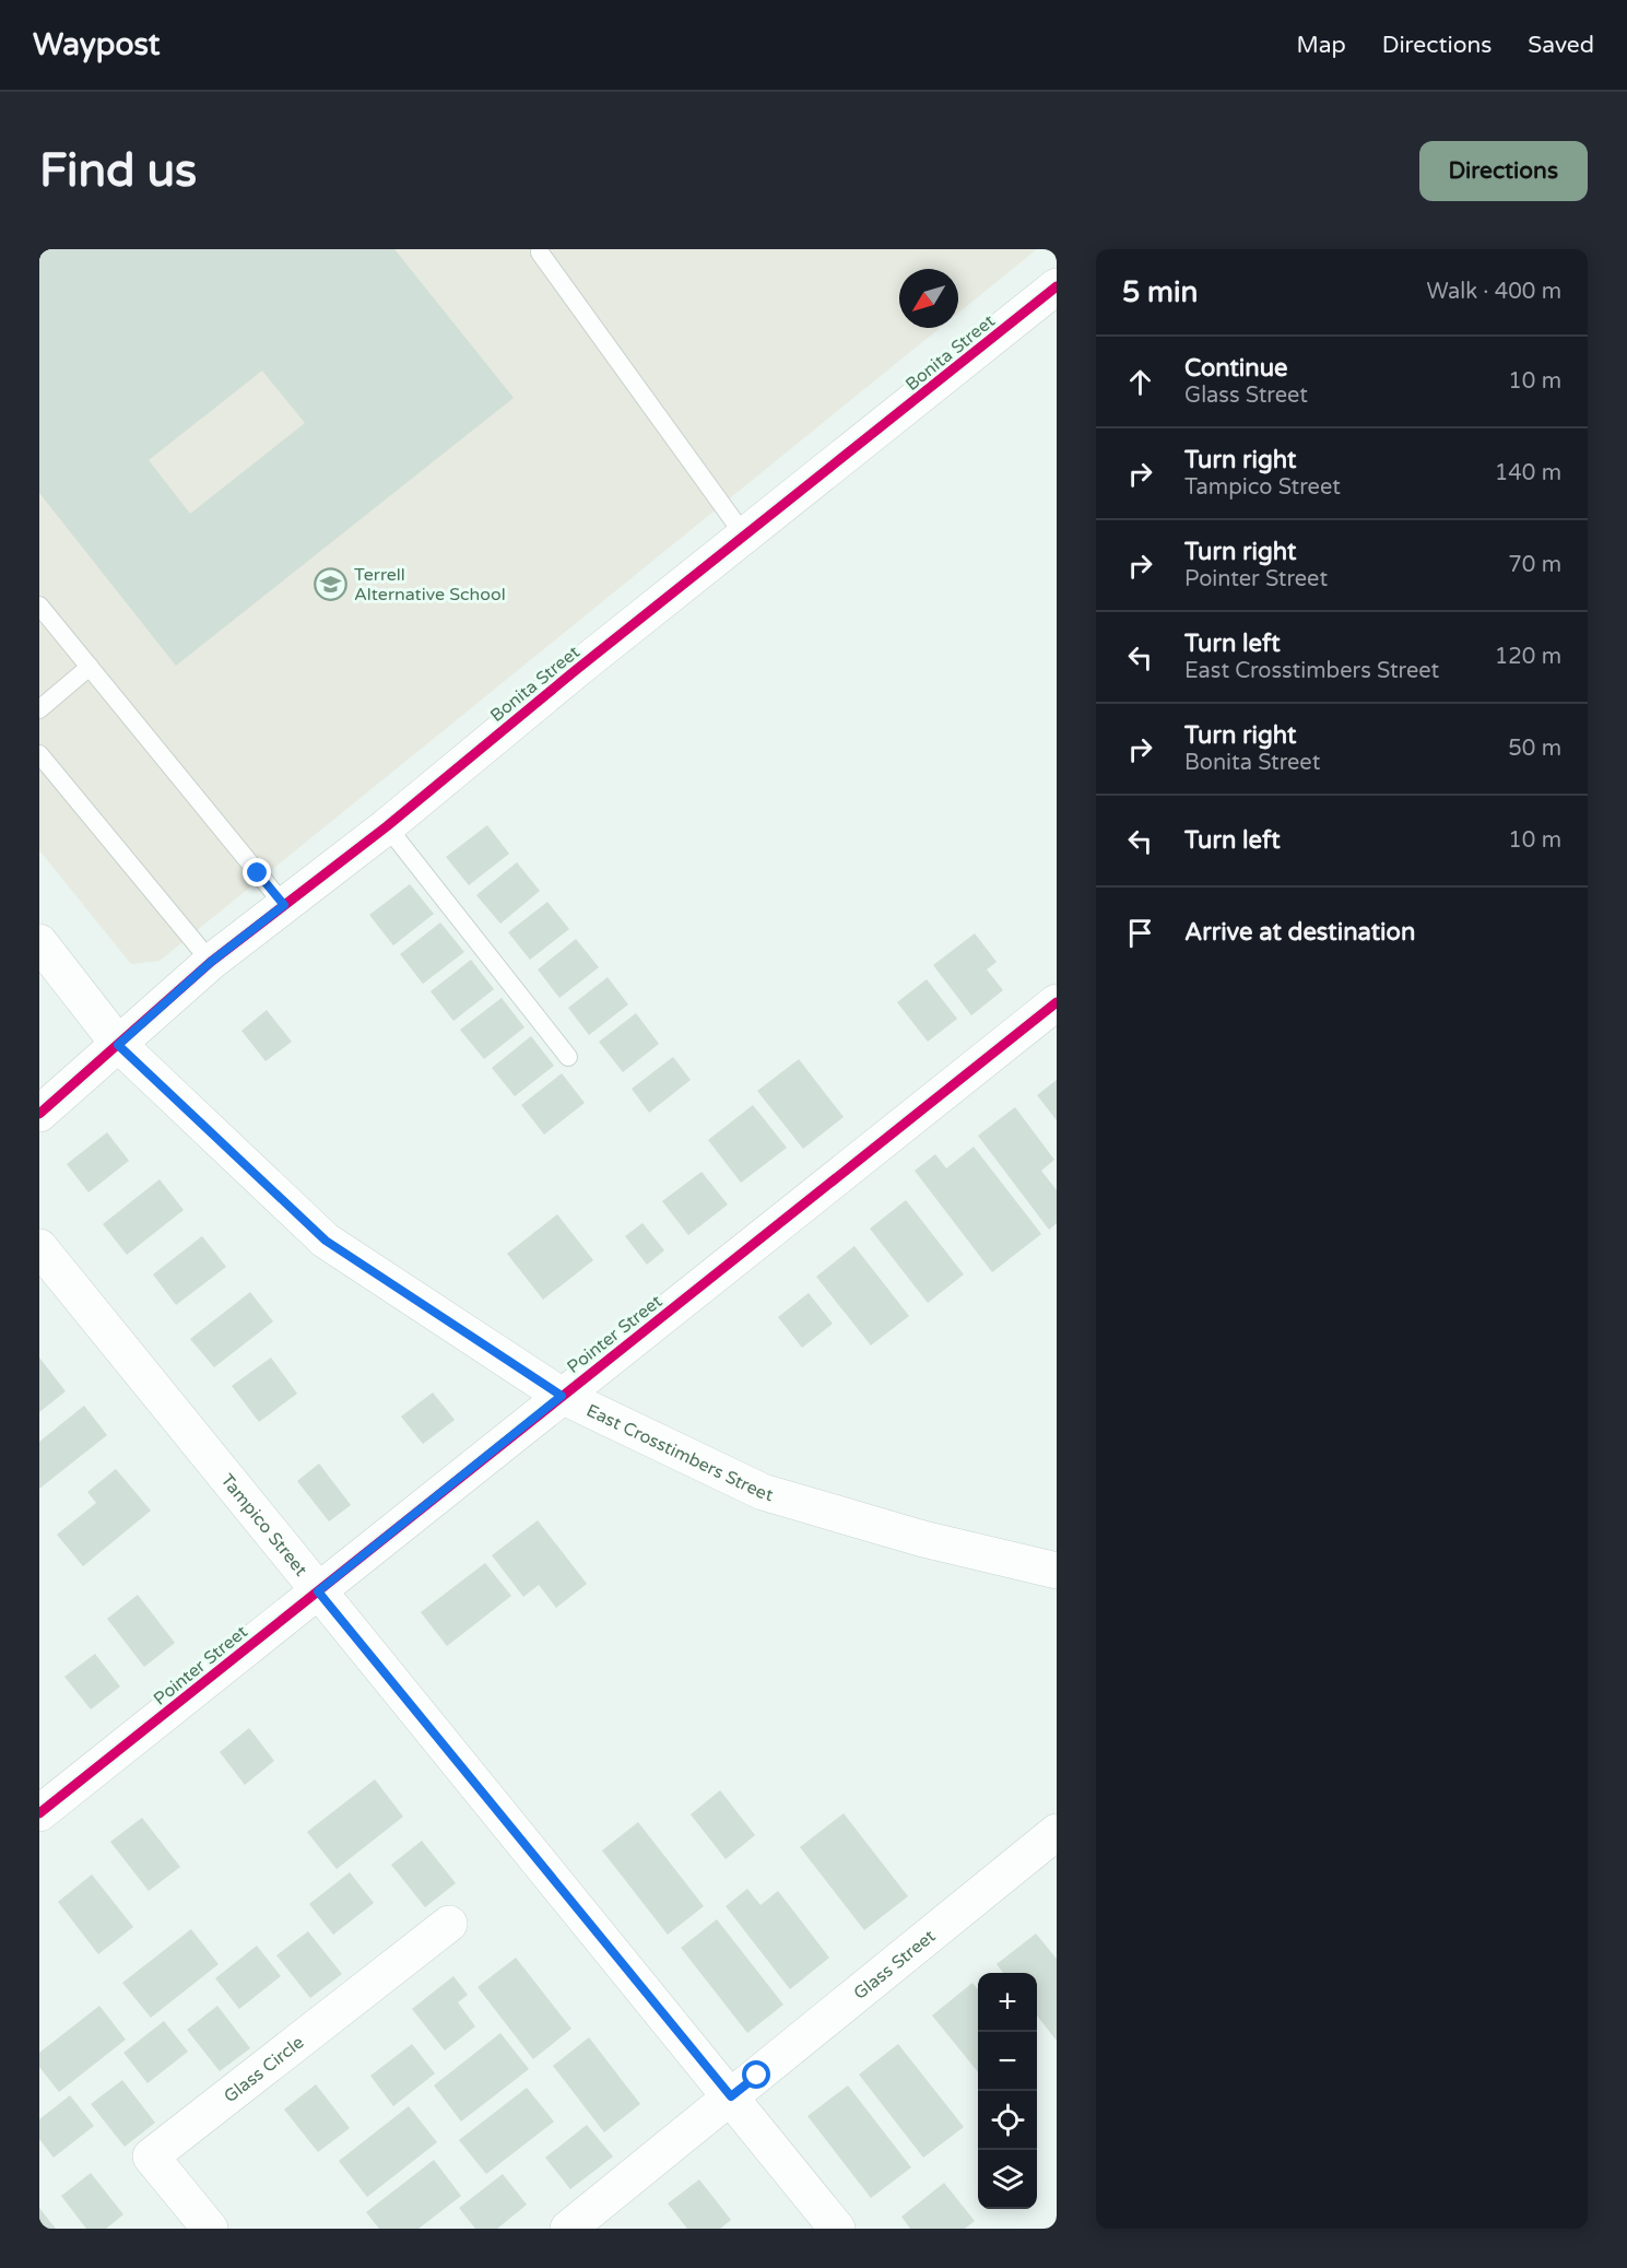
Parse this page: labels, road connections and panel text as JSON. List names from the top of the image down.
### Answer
{
  "streets": {
    "street": [
      "Bonita Street",
      "Pointer Street",
      "East Crosstimbers Street",
      "Tampico Street",
      "Glass Street",
      "Glass Circle"
    ]
  },
  "crossings": [
    ["Bonita Street", "East Crosstimbers Street"],
    ["Pointer Street", "East Crosstimbers Street"],
    ["Pointer Street", "Tampico Street"],
    ["Tampico Street", "Glass Street"]
  ],
  "places": {
    "school or university": ["Terrell Alternative School"]
  },
  "north": "bottom left",
  "page": {
    "header": "Waypost",
    "nav": ["Map", "Directions", "Saved"],
    "buttons": "Directions",
    "title": "Find us",
    "heading": ["5 min", "Walk · 400 m"],
    "list": [
      ["Continue", "Glass Street", "10 m"],
      ["Turn right", "Tampico Street", "140 m"],
      ["Turn right", "Pointer Street", "70 m"],
      ["Turn left", "East Crosstimbers Street", "120 m"],
      ["Turn right", "Bonita Street", "50 m"],
      ["Turn left", "10 m"],
      "Arrive at destination"
    ],
    "map_buttons": ["+", "−"]
  }
}
